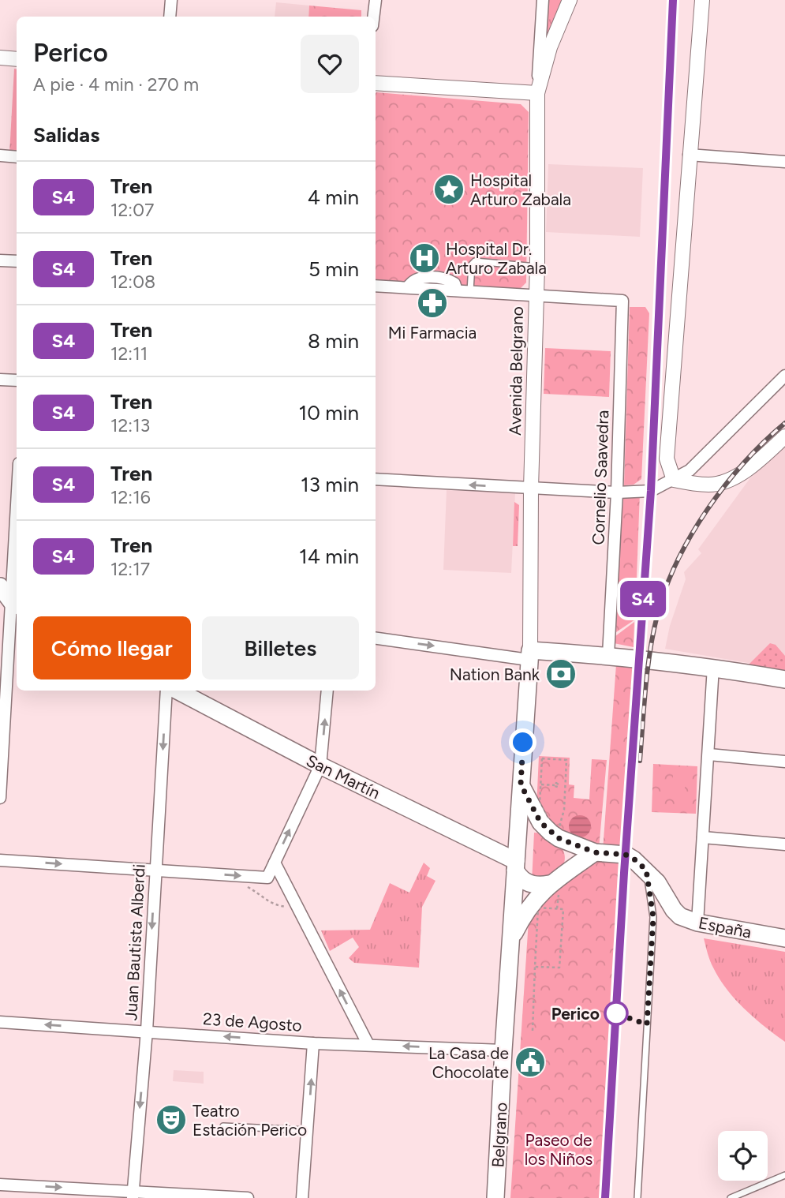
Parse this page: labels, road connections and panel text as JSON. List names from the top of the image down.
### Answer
{
  "streets": {
    "main road": ["San Martín", "España", "Belgrano"],
    "street": [
      "Avenida Belgrano",
      "Cornelio Saavedra",
      "Juan Bautista Alberdi",
      "23 de Agosto"
    ]
  },
  "crossings": [
    ["Avenida Belgrano", "Cornelio Saavedra"],
    ["Avenida Belgrano", "Belgrano"],
    ["San Martín", "Belgrano"],
    ["España", "Belgrano"],
    ["Juan Bautista Alberdi", "23 de Agosto"],
    ["23 de Agosto", "Belgrano"]
  ],
  "one_way": ["Juan Bautista Alberdi", "23 de Agosto"],
  "parks": ["Paseo de los Niños"],
  "places": {
    "place": ["Hospital Arturo Zabala"],
    "hospital": ["Hospital Dr. Arturo Zabala"],
    "pharmacy": ["Mi Farmacia"],
    "bank": ["Nation Bank"],
    "other": ["Perico"],
    "public building": ["La Casa de Chocolate"],
    "theatre": ["Teatro Estación Perico"]
  },
  "page": {
    "on_map": "S4",
    "heading": [
      ["Perico", "A pie · 4 min · 270 m"],
      "Salidas"
    ],
    "list": [
      {
        "mark": "S4",
        "name": "Tren",
        "note": "12:07",
        "value": "4 min"
      },
      {
        "mark": "S4",
        "name": "Tren",
        "note": "12:08",
        "value": "5 min"
      },
      {
        "mark": "S4",
        "name": "Tren",
        "note": "12:11",
        "value": "8 min"
      },
      {
        "mark": "S4",
        "name": "Tren",
        "note": "12:13",
        "value": "10 min"
      },
      {
        "mark": "S4",
        "name": "Tren",
        "note": "12:16",
        "value": "13 min"
      },
      {
        "mark": "S4",
        "name": "Tren",
        "note": "12:17",
        "value": "14 min"
      }
    ],
    "buttons": ["Cómo llegar", "Billetes"]
  }
}
